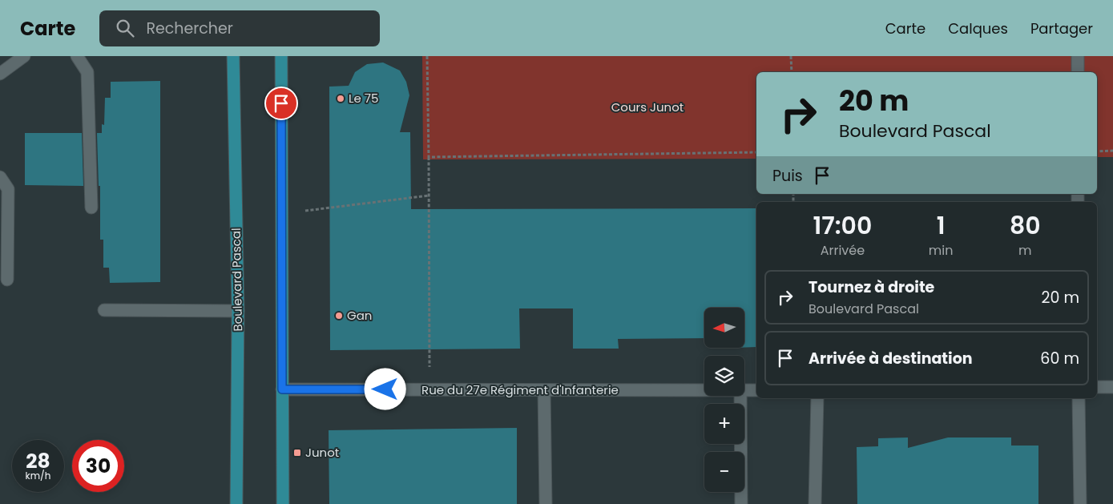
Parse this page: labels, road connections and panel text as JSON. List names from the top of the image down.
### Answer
{
  "streets": {
    "main road": ["Boulevard Pascal"],
    "street": ["Rue du 27e Régiment d'Infanterie"]
  },
  "parks": ["Cours Junot"],
  "places": {
    "other": ["Le 75", "Gan"],
    "transit": ["Junot"]
  },
  "north": "left",
  "page": {
    "header": "Carte",
    "search": "Rechercher",
    "nav": ["Carte", "Calques", "Partager"],
    "turn": ["20 m", "Boulevard Pascal"],
    "then": "Puis",
    "eta": [
      "17:00",
      "Arrivée",
      "1",
      "min",
      "80",
      "m"
    ],
    "list": [
      {
        "name": "Tournez à droite",
        "note": "Boulevard Pascal",
        "value": "20 m"
      },
      {
        "name": "Arrivée à destination",
        "value": "60 m"
      }
    ],
    "map_buttons": ["+", "−"],
    "speed": "28 km/h",
    "limit": "30"
  }
}
